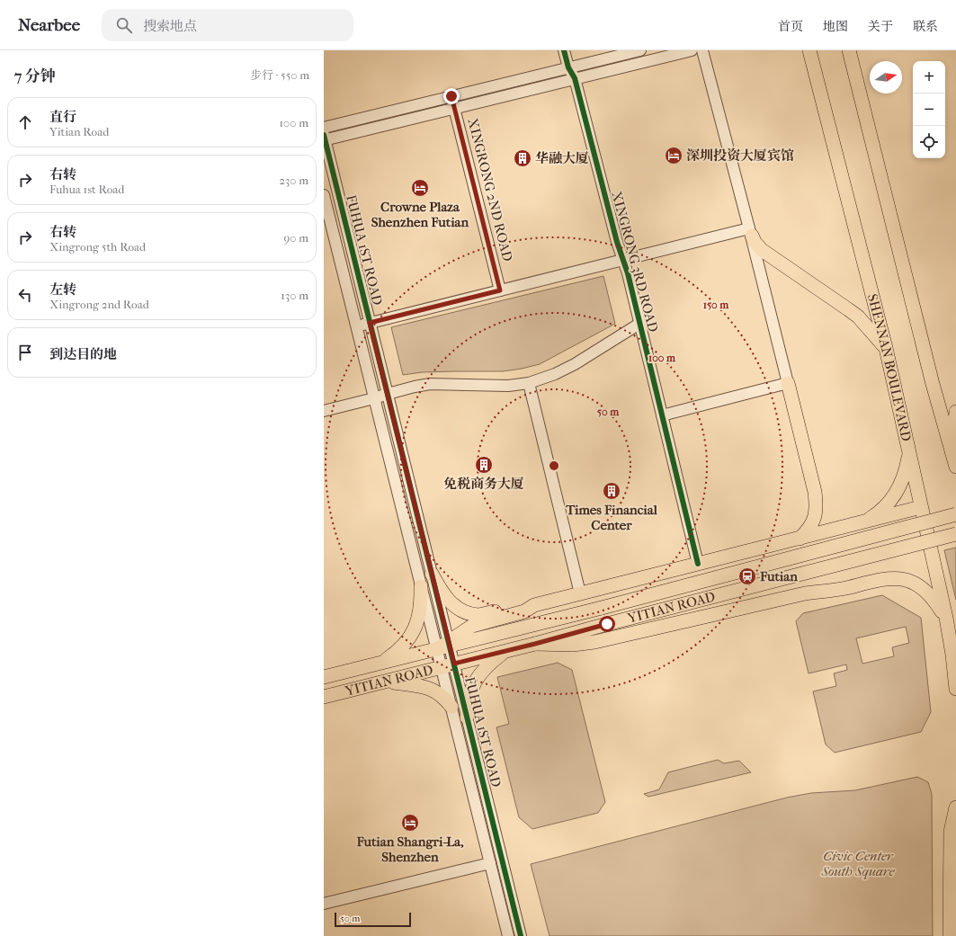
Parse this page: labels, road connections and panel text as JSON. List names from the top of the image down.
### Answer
{
  "streets": {
    "main road": ["SHENNAN BOULEVARD", "YITIAN ROAD"],
    "street": ["XINGRONG 2ND ROAD", "FUHUA 1ST ROAD", "XINGRONG 3RD ROAD"]
  },
  "crossings": [
    ["FUHUA 1ST ROAD", "YITIAN ROAD"]
  ],
  "parks": ["Civic Center South Square"],
  "places": {
    "hotel": ["深圳投资大厦宾馆", "Crowne Plaza Shenzhen Futian", "Futian Shangri-La, Shenzhen"],
    "building": ["华融大厦", "免税商务大厦", "Times Financial Center"],
    "station": ["Futian"]
  },
  "scale_bar": "50 m",
  "north": "right",
  "page": {
    "header": "Nearbee",
    "search": "搜索地点",
    "nav": [
      "首页",
      "地图",
      "关于",
      "联系"
    ],
    "heading": ["7 分钟", "步行 · 550 m"],
    "map_buttons": ["+", "−"],
    "list": [
      ["直行", "Yitian Road", "100 m"],
      ["右转", "Fuhua 1st Road", "230 m"],
      ["右转", "Xingrong 5th Road", "90 m"],
      ["左转", "Xingrong 2nd Road", "130 m"],
      "到达目的地"
    ],
    "scale": "50 m"
  },
  "rings": ["150 m", "100 m", "50 m"]
}
